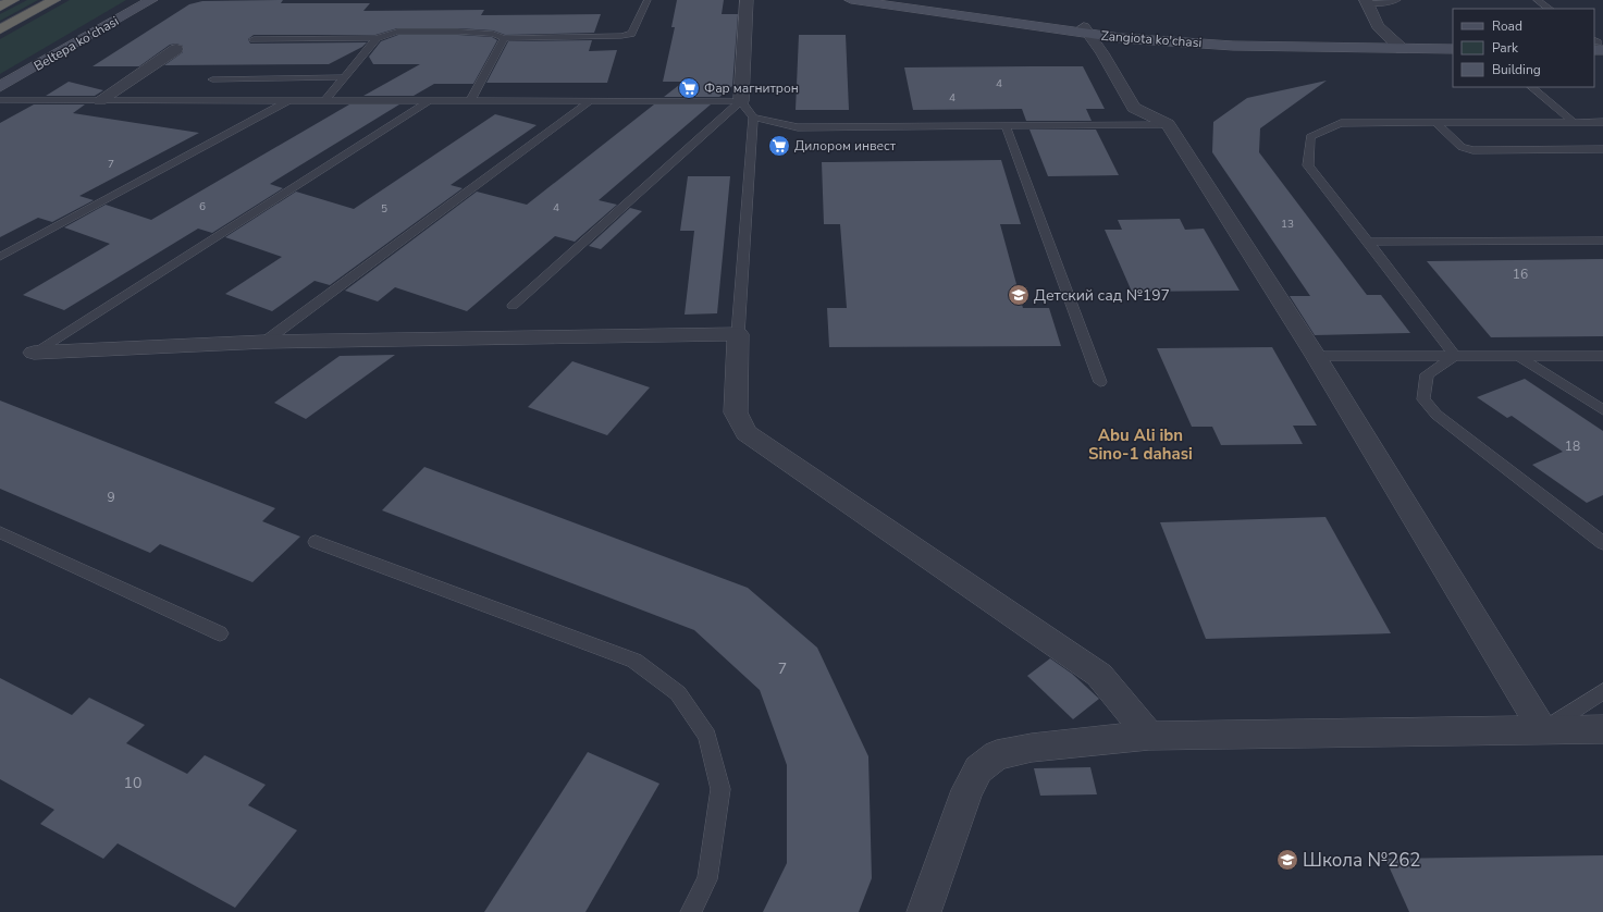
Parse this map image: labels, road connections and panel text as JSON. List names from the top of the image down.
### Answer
{
  "streets": {
    "main road": ["Zangiota ko'chasi", "Beltepa ko'chasi"]
  },
  "districts": ["Abu Ali ibn Sino-1 dahasi"],
  "places": {
    "supermarket": ["Фар магнитрон", "Дилором инвест"],
    "school or university": ["Детский сад №197", "Школа №262"]
  },
  "house_numbers": [
    "4",
    "4",
    "7",
    "6",
    "4",
    "5",
    "13",
    "16",
    "18",
    "9",
    "7",
    "10"
  ],
  "legend": ["Road", "Park", "Building"]
}
